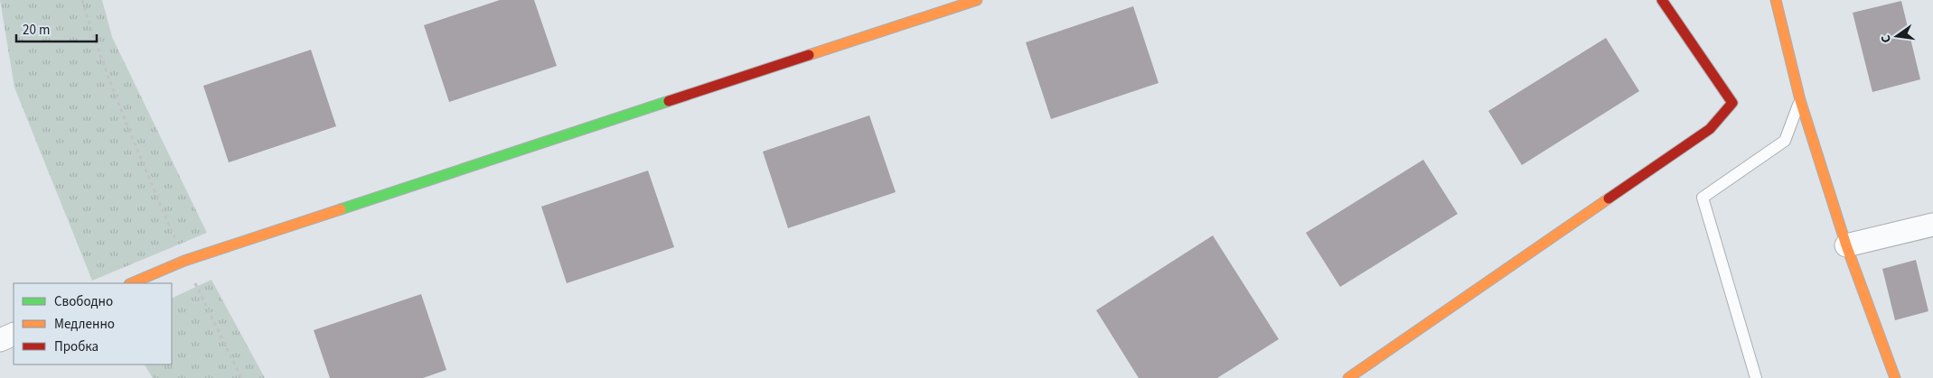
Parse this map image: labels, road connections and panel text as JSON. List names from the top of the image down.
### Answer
{
  "legend": ["Свободно", "Медленно", "Пробка"],
  "scale_bar": "20 m",
  "north": "left"
}
